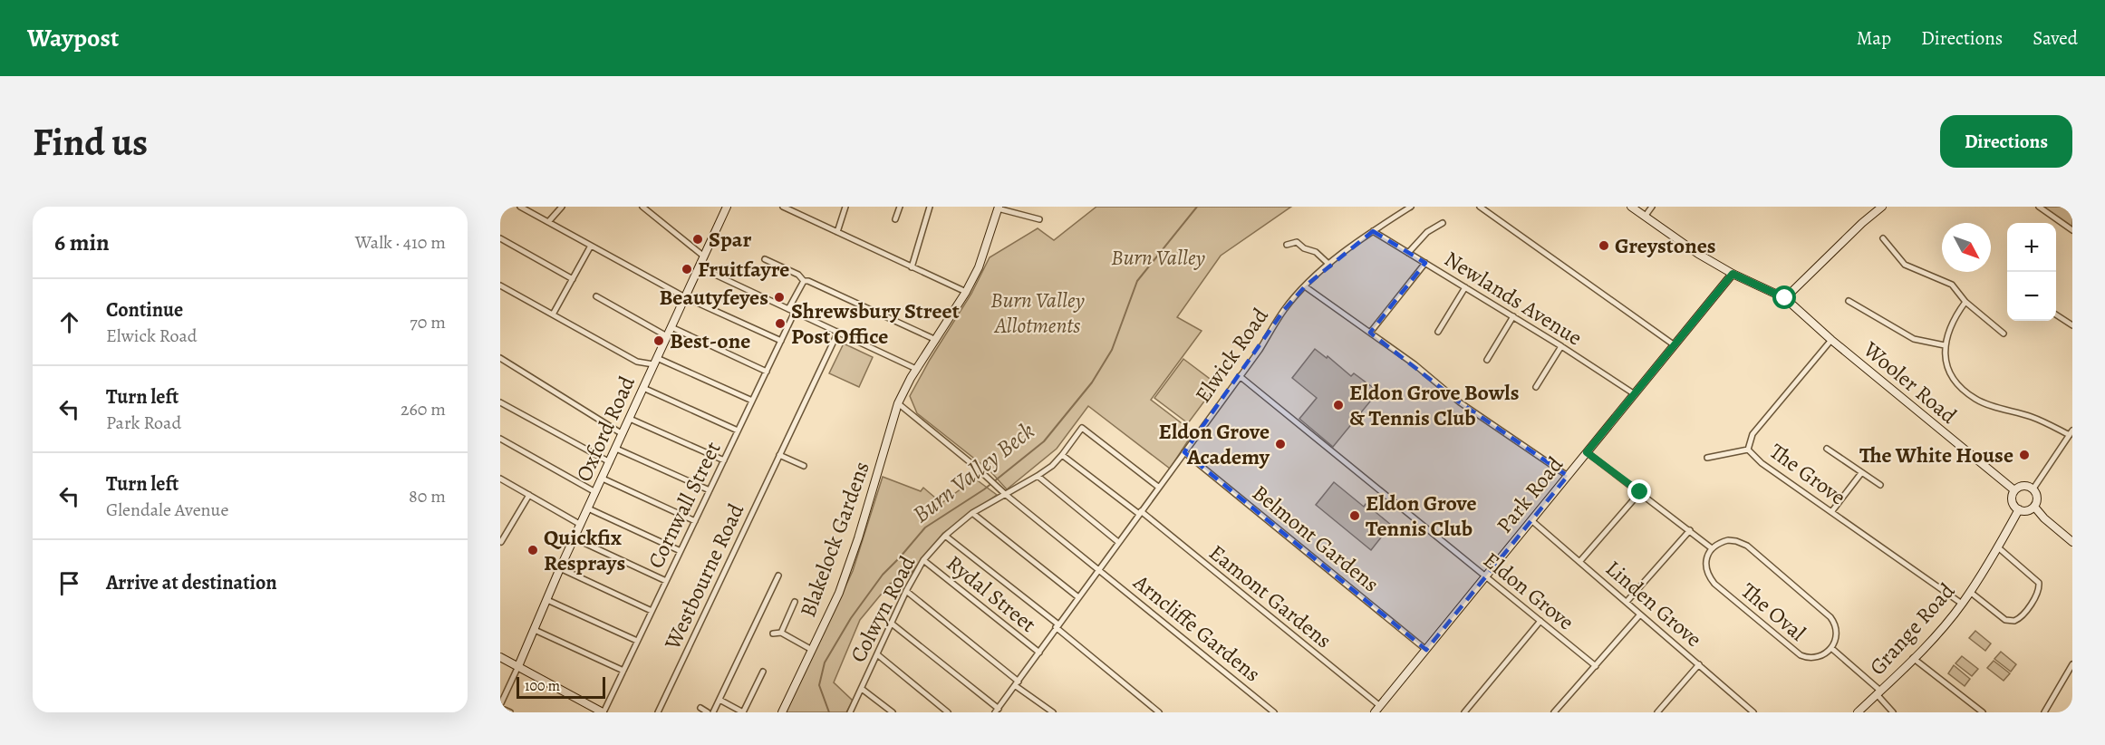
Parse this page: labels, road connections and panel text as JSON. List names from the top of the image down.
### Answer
{
  "streets": {
    "street": [
      "Newlands Avenue",
      "Elwick Road",
      "Wooler Road",
      "Oxford Road",
      "The Grove",
      "Park Road",
      "Cornwall Street",
      "Belmont Gardens",
      "Blakelock Gardens",
      "Westbourne Road",
      "Eldon Grove",
      "Rydal Street",
      "Eamont Gardens",
      "Linden Grove",
      "Colwyn Road",
      "The Oval",
      "Arncliffe Gardens",
      "Grange Road"
    ]
  },
  "crossings": [
    ["Newlands Avenue", "Elwick Road"],
    ["Newlands Avenue", "Park Road"],
    ["Elwick Road", "Belmont Gardens"],
    ["Elwick Road", "Eldon Grove"],
    ["Elwick Road", "Rydal Street"],
    ["Elwick Road", "Eamont Gardens"],
    ["Elwick Road", "Colwyn Road"],
    ["Elwick Road", "Arncliffe Gardens"],
    ["Wooler Road", "The Grove"],
    ["Wooler Road", "Grange Road"],
    ["The Grove", "Grange Road"],
    ["Park Road", "Belmont Gardens"],
    ["Park Road", "Eldon Grove"],
    ["Park Road", "Eamont Gardens"],
    ["Park Road", "Linden Grove"],
    ["Blakelock Gardens", "Arncliffe Gardens"],
    ["Rydal Street", "Colwyn Road"],
    ["Eamont Gardens", "Colwyn Road"],
    ["Colwyn Road", "Arncliffe Gardens"]
  ],
  "water": ["Burn Valley Beck"],
  "parks": ["Burn Valley", "Burn Valley Allotments"],
  "places": [
    "Spar",
    "Greystones",
    "Fruitfayre",
    "Beautyfeyes",
    "Shrewsbury Street Post Office",
    "Best-one",
    "Eldon Grove Bowls & Tennis Club",
    "Eldon Grove Academy",
    "The White House",
    "Eldon Grove Tennis Club",
    "Quickfix Resprays"
  ],
  "scale_bar": "100 m",
  "north": "bottom right",
  "page": {
    "header": "Waypost",
    "nav": ["Map", "Directions", "Saved"],
    "buttons": "Directions",
    "title": "Find us",
    "heading": ["6 min", "Walk · 410 m"],
    "map_buttons": ["+", "−"],
    "list": [
      ["Continue", "Elwick Road", "70 m"],
      ["Turn left", "Park Road", "260 m"],
      ["Turn left", "Glendale Avenue", "80 m"],
      "Arrive at destination"
    ],
    "scale": "100 m"
  }
}
